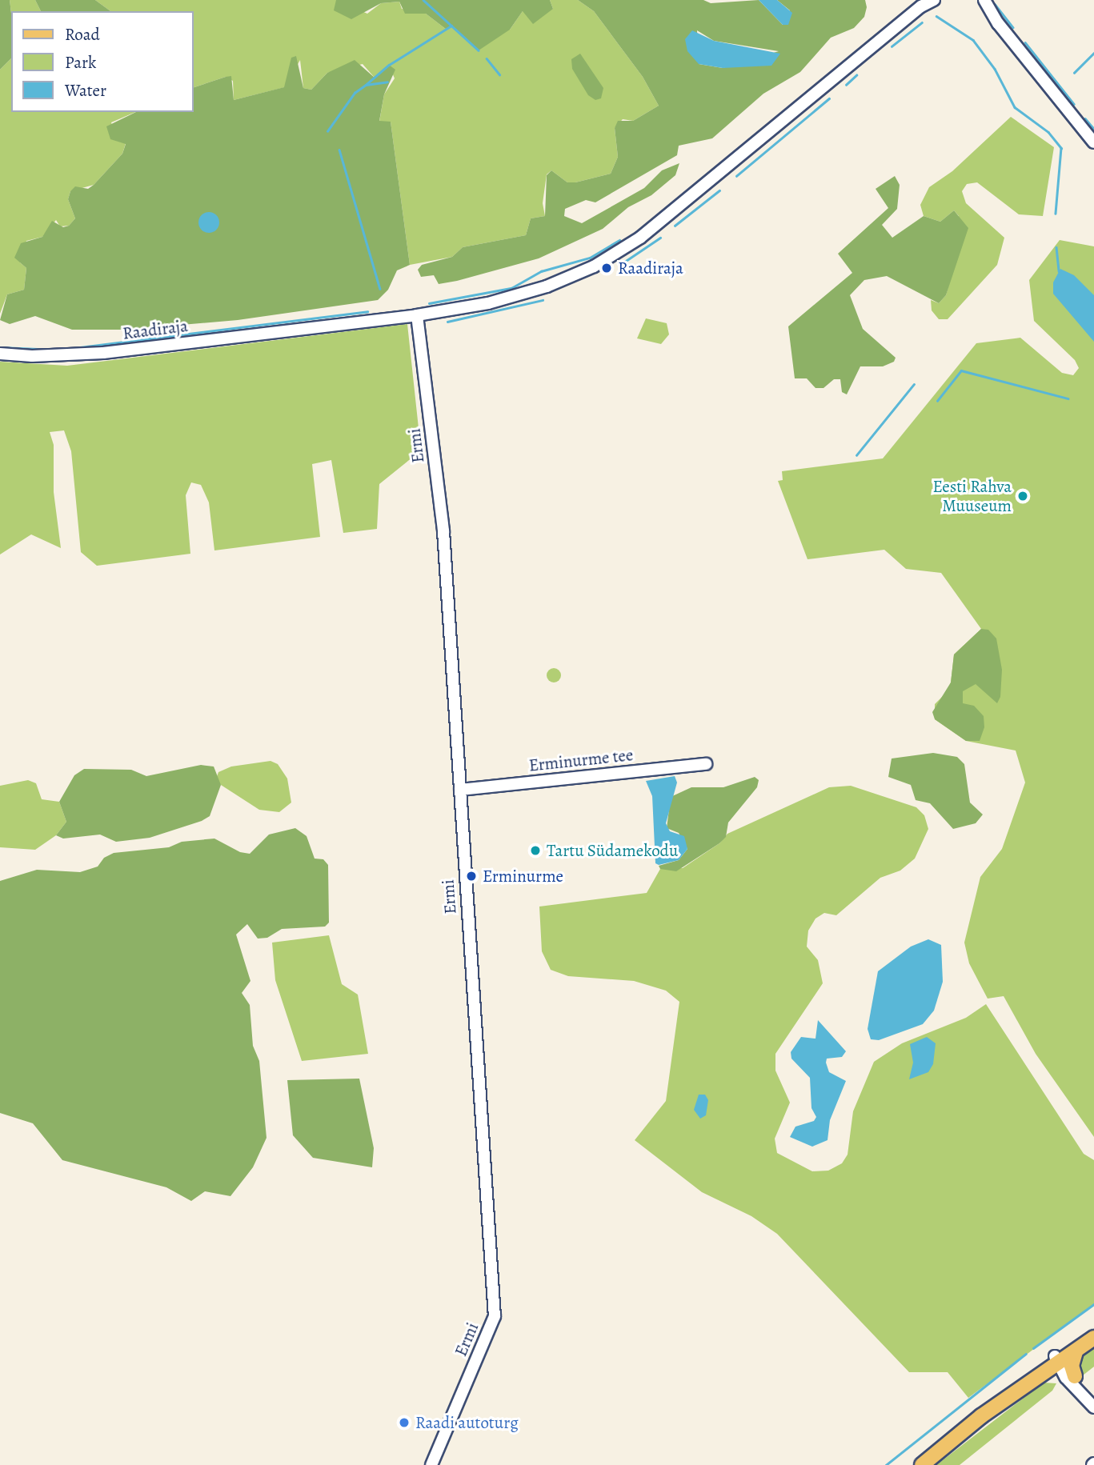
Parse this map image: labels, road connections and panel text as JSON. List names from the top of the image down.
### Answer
{
  "streets": {
    "street": ["Raadiraja", "Ermi", "Erminurme tee"]
  },
  "crossings": [
    ["Raadiraja", "Ermi"],
    ["Ermi", "Erminurme tee"]
  ],
  "places": [
    "Raadiraja",
    "Eesti Rahva Muuseum",
    "Tartu Südamekodu",
    "Erminurme",
    "Raadi autoturg"
  ],
  "legend": ["Road", "Park", "Water"]
}
